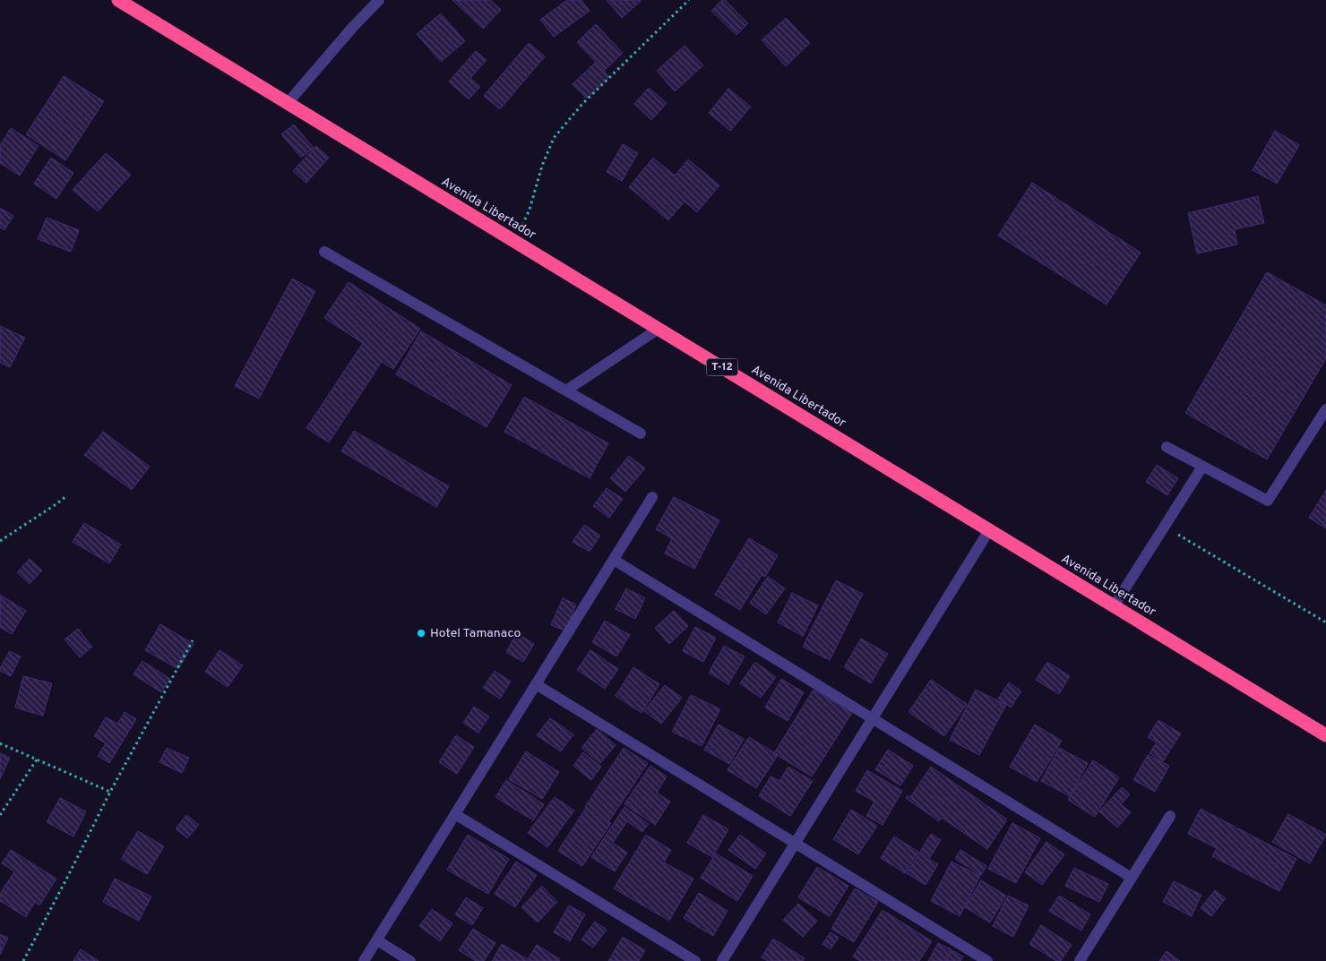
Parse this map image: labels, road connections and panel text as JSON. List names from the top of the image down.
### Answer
{
  "streets": {
    "highway": ["Avenida Libertador", "T-12"]
  },
  "places": ["Hotel Tamanaco"]
}
